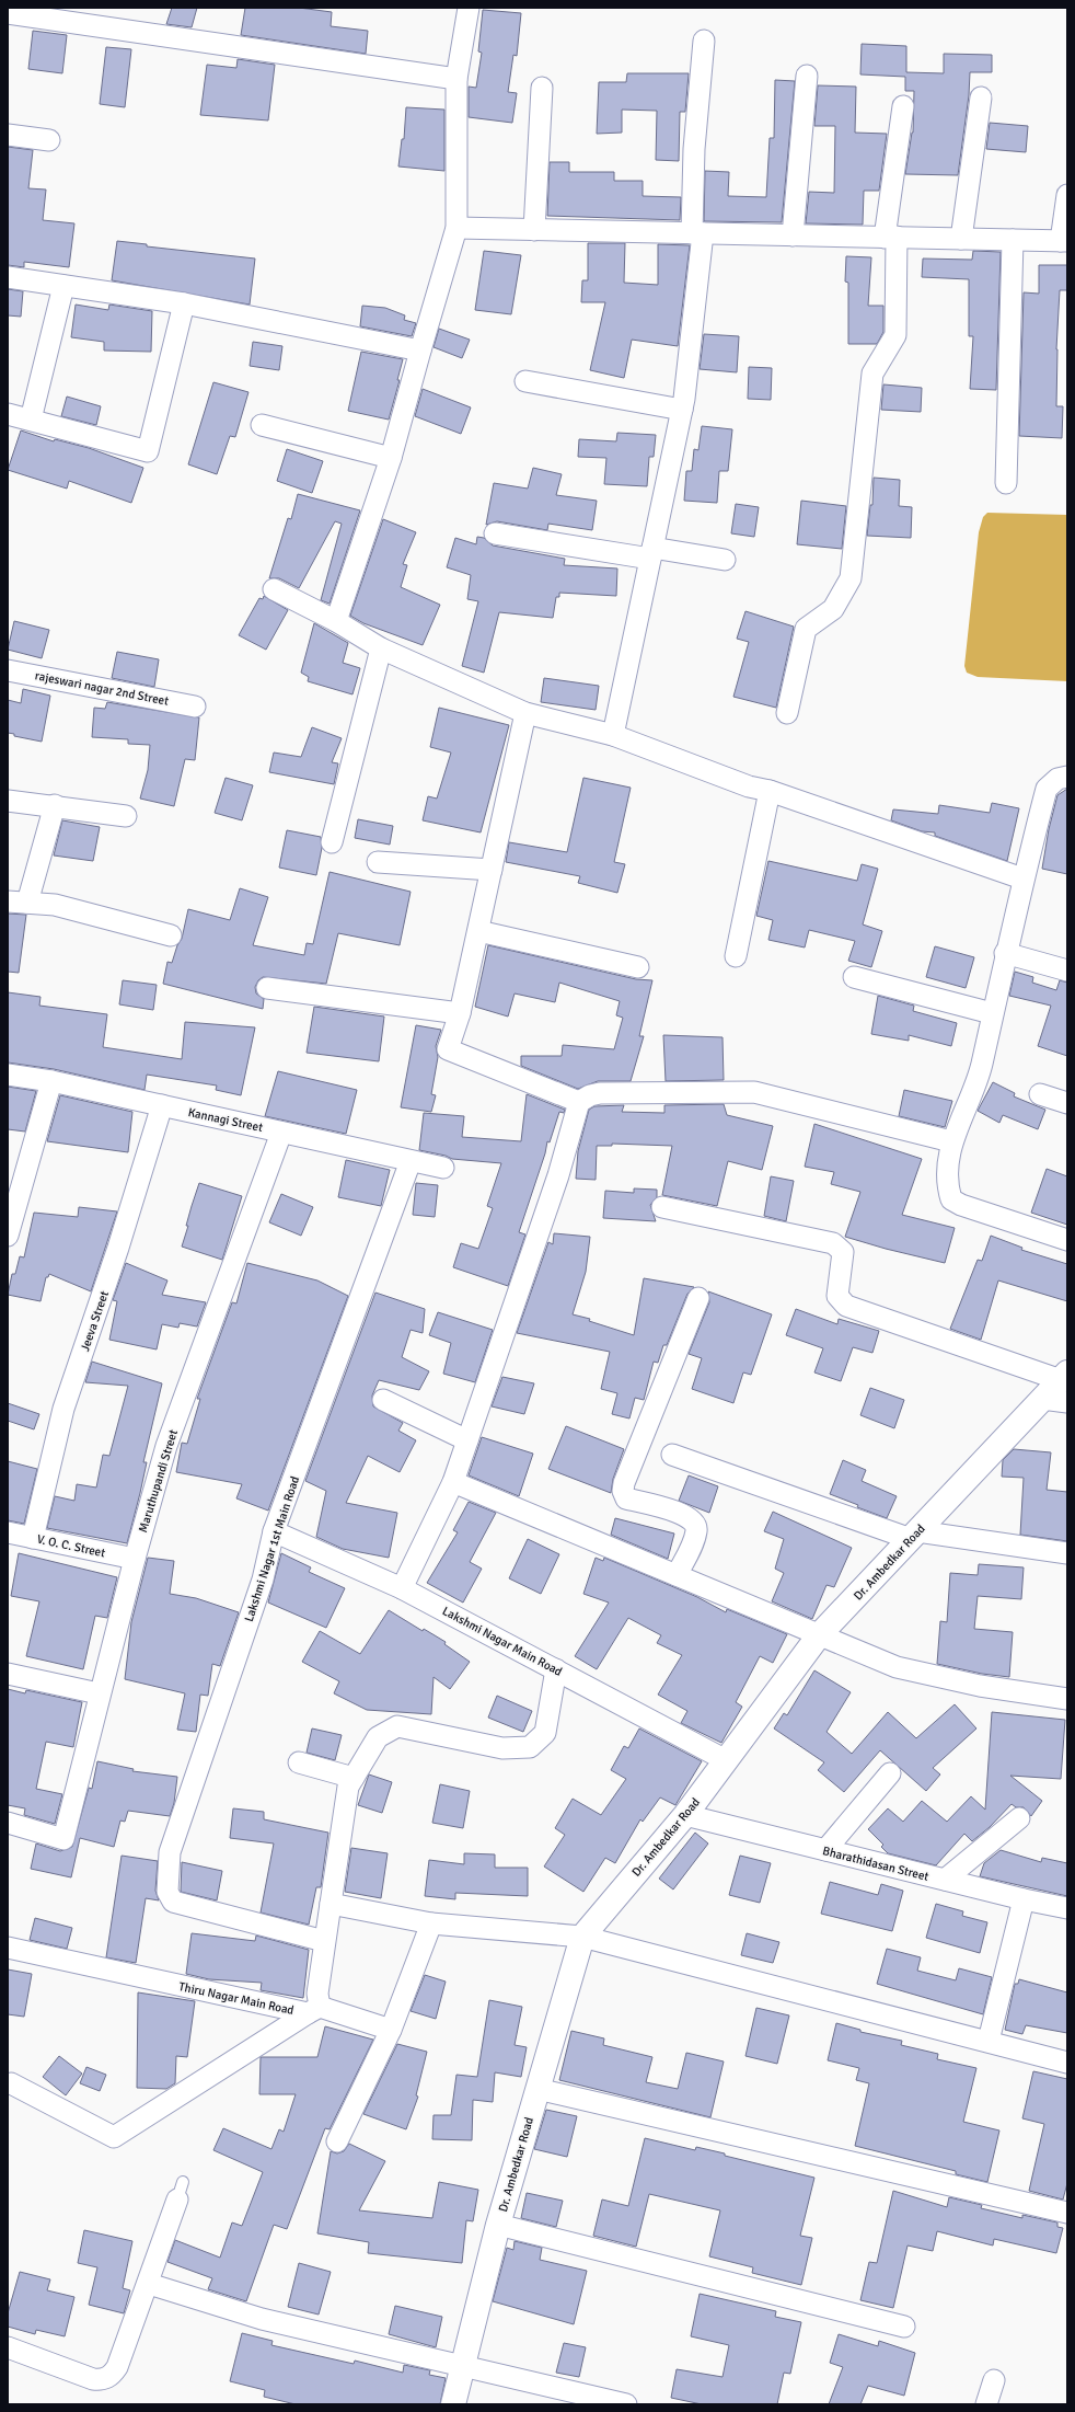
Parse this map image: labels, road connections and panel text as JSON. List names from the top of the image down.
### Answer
{
  "streets": {
    "street": [
      "rajeswari nagar 2nd Street",
      "Kannagi Street",
      "Jeeva Street",
      "Maruthupandi Street",
      "V. O. C. Street",
      "Lakshmi Nagar 1st Main Road",
      "Dr. Ambedkar Road",
      "Lakshmi Nagar Main Road",
      "Bharathidasan Street",
      "Thiru Nagar Main Road"
    ]
  },
  "crossings": [
    ["Kannagi Street", "Jeeva Street"],
    ["Kannagi Street", "Maruthupandi Street"],
    ["Kannagi Street", "Lakshmi Nagar 1st Main Road"],
    ["Jeeva Street", "V. O. C. Street"],
    ["Maruthupandi Street", "V. O. C. Street"],
    ["Lakshmi Nagar 1st Main Road", "Lakshmi Nagar Main Road"],
    ["Dr. Ambedkar Road", "Lakshmi Nagar Main Road"],
    ["Dr. Ambedkar Road", "Bharathidasan Street"]
  ]
}
